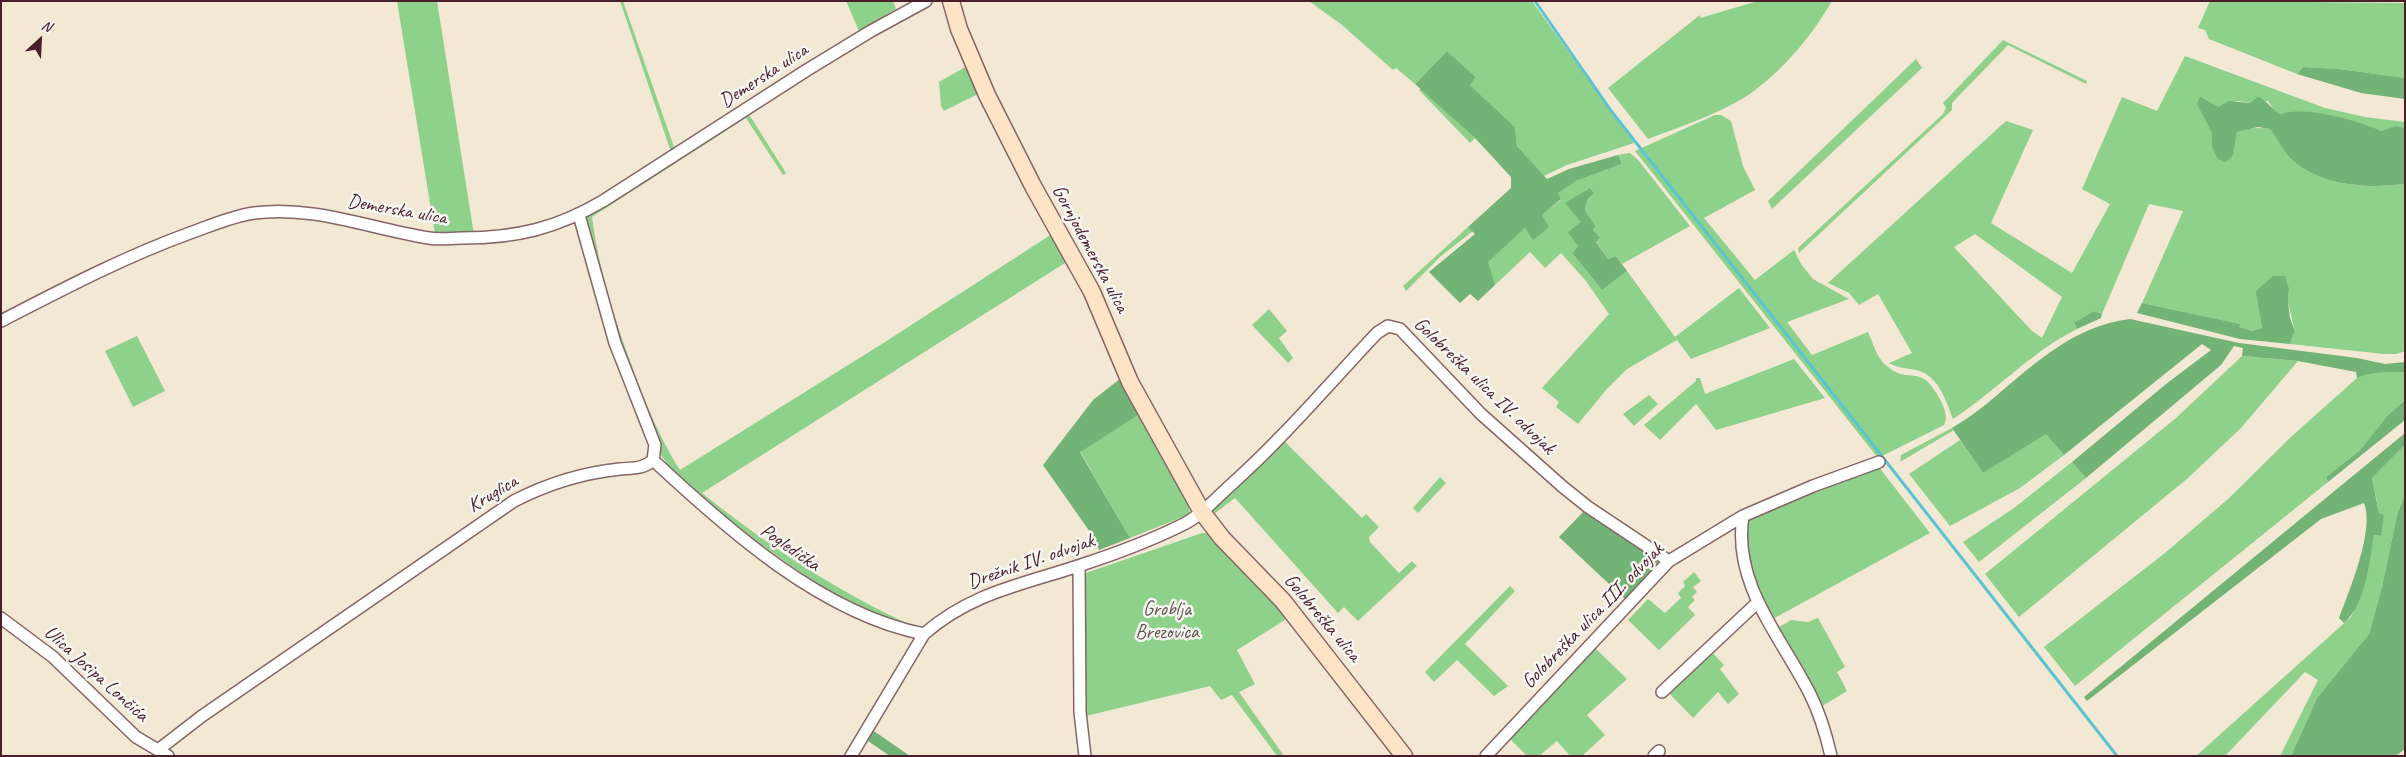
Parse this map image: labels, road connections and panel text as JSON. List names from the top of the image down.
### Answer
{
  "streets": {
    "street": [
      "Demerska ulica",
      "Gornjodemerska ulica",
      "Golobreška ulica IV. odvojak",
      "Kruglica",
      "Pogledička",
      "Drežnik IV. odvojak",
      "Golobreška ulica III. odvojak",
      "Golobreška ulica",
      "Ulica Josipa Lončića"
    ]
  },
  "crossings": [
    ["Gornjodemerska ulica", "Golobreška ulica IV. odvojak"],
    ["Gornjodemerska ulica", "Drežnik IV. odvojak"],
    ["Gornjodemerska ulica", "Golobreška ulica"],
    ["Golobreška ulica IV. odvojak", "Drežnik IV. odvojak"],
    ["Golobreška ulica IV. odvojak", "Golobreška ulica III. odvojak"],
    ["Golobreška ulica IV. odvojak", "Golobreška ulica"],
    ["Kruglica", "Pogledička"],
    ["Kruglica", "Ulica Josipa Lončića"],
    ["Pogledička", "Drežnik IV. odvojak"],
    ["Drežnik IV. odvojak", "Golobreška ulica"]
  ],
  "parks": ["Groblja Brezovica"],
  "north": "top right"
}
